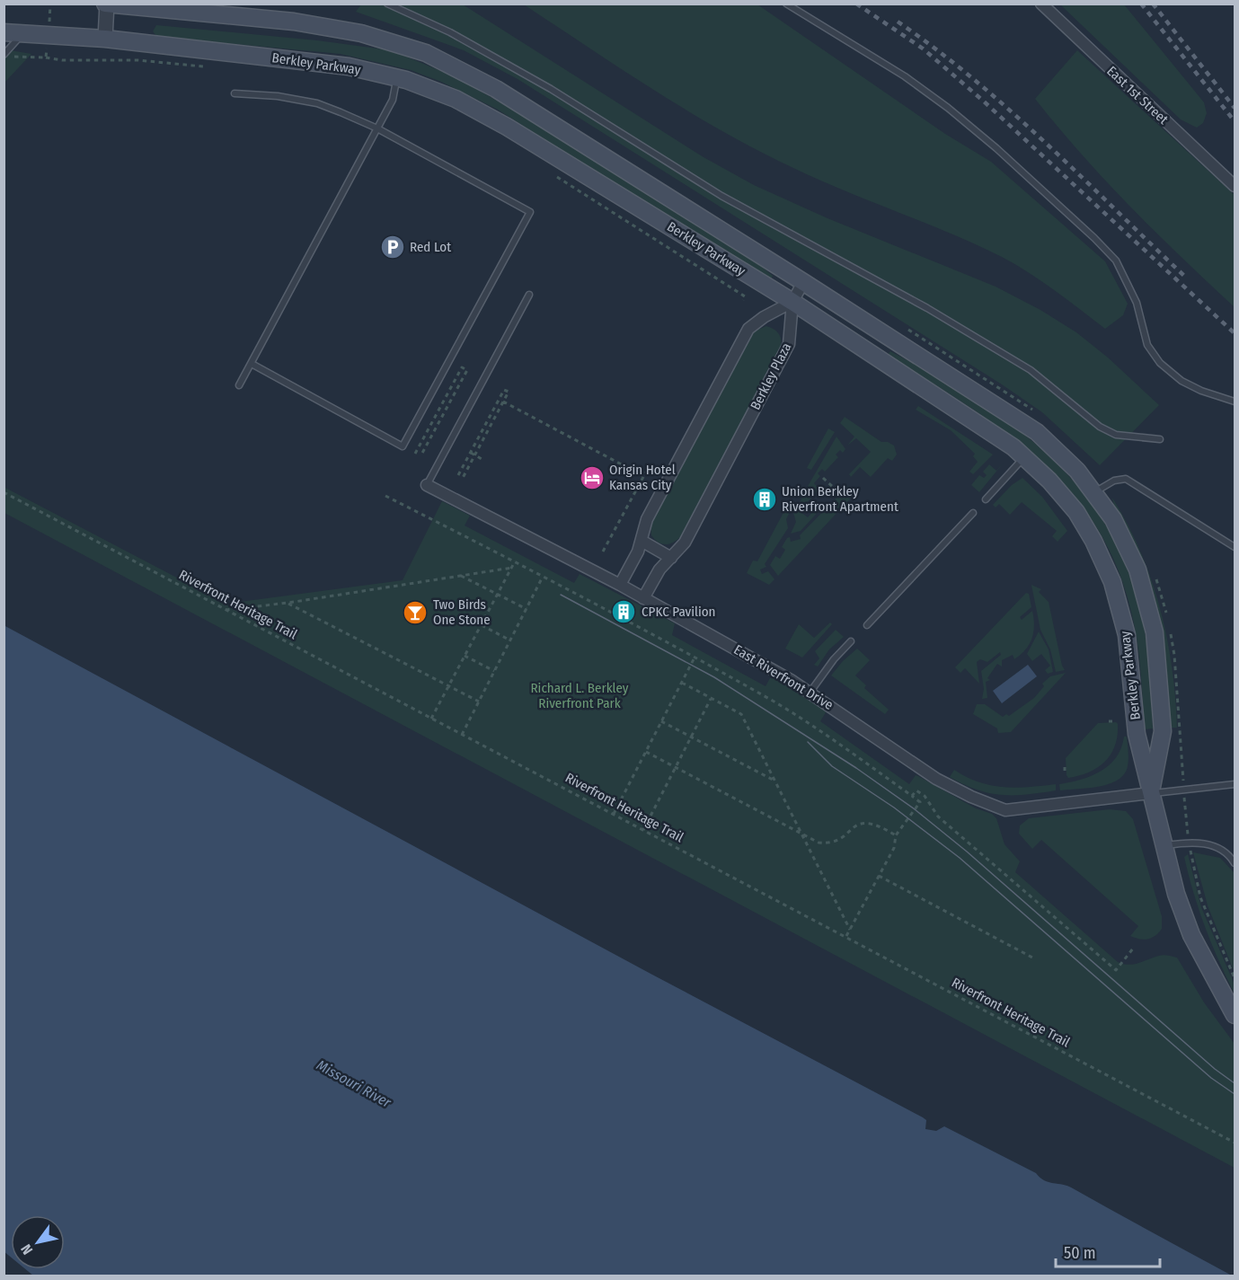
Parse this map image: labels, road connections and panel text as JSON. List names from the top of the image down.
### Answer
{
  "streets": {
    "main road": ["Berkley Parkway"],
    "street": ["East 1st Street", "Berkley Plaza", "East Riverfront Drive"],
    "path": ["Riverfront Heritage Trail"]
  },
  "crossings": [
    ["Berkley Parkway", "Berkley Plaza"],
    ["Berkley Parkway", "East Riverfront Drive"],
    ["Berkley Plaza", "East Riverfront Drive"]
  ],
  "water": ["Missouri River"],
  "parks": ["Richard L. Berkley Riverfront Park"],
  "places": {
    "parking": ["Red Lot"],
    "hotel": ["Origin Hotel Kansas City"],
    "building": ["Union Berkley Riverfront Apartment", "CPKC Pavilion"],
    "bar": ["Two Birds One Stone"]
  },
  "scale_bar": "50 m",
  "north": "bottom left"
}
